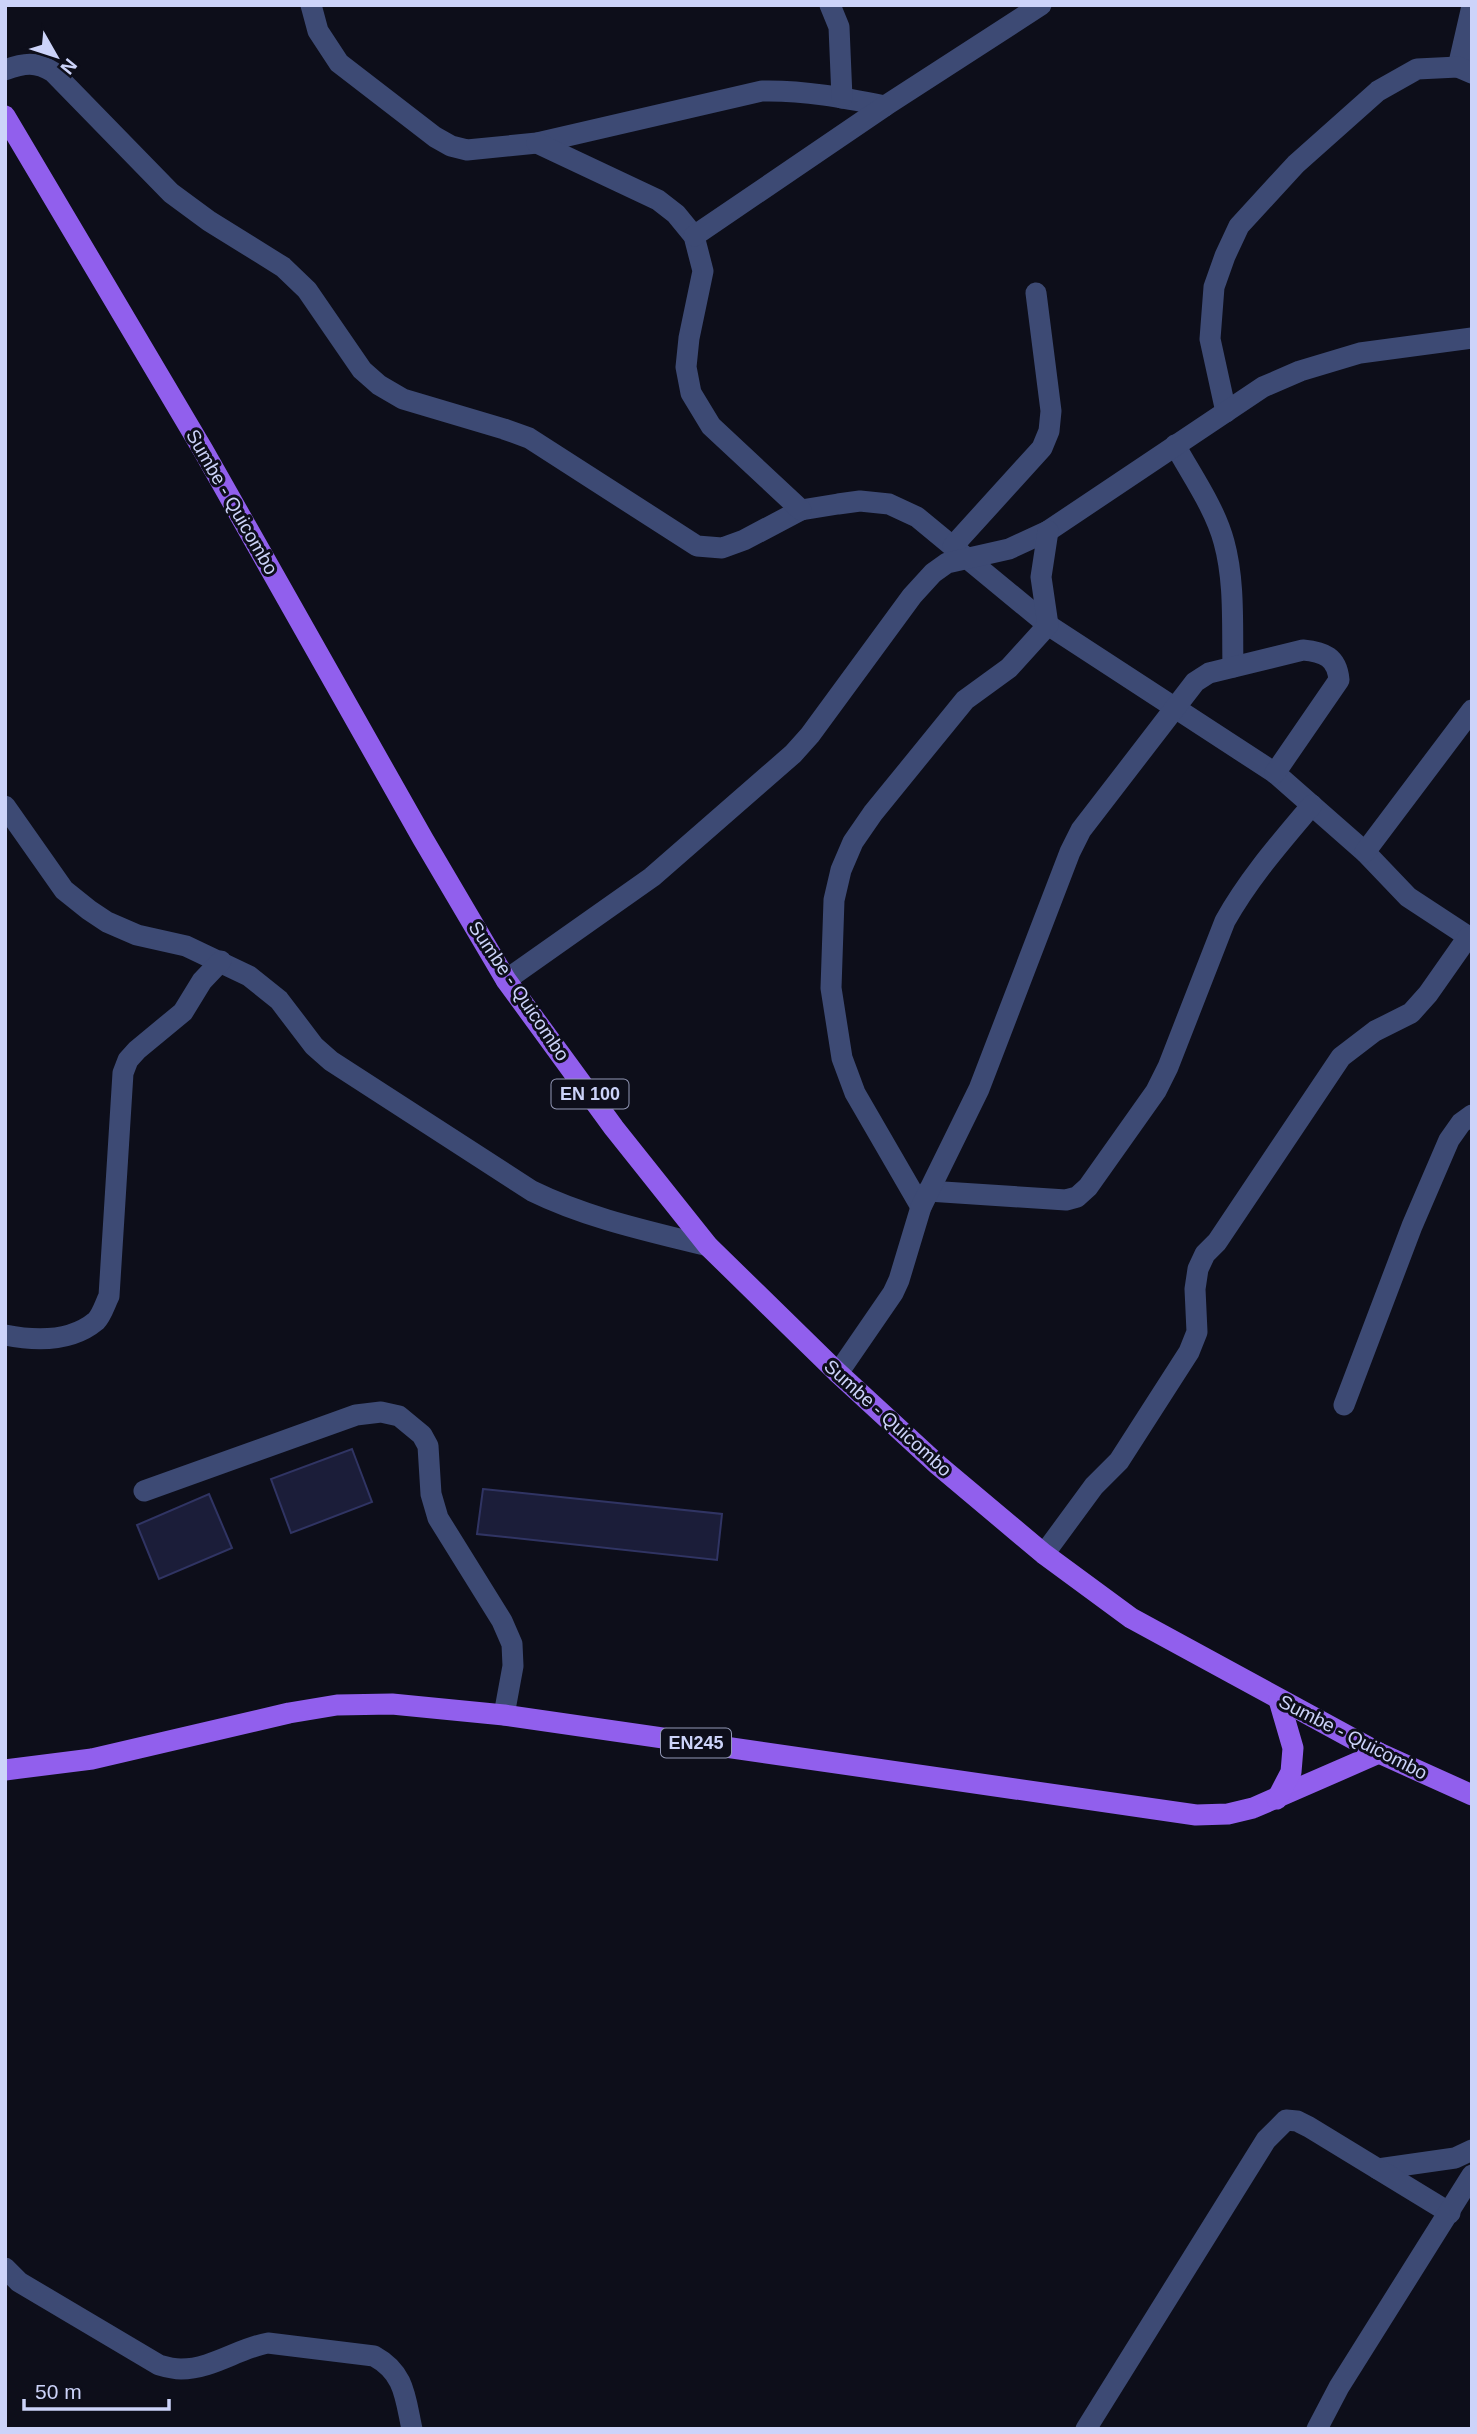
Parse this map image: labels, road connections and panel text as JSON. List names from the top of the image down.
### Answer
{
  "streets": {
    "main road": ["Sumbe - Quicombo", "EN 100", "EN245"]
  },
  "crossings": [
    ["Sumbe - Quicombo", "EN245"]
  ],
  "scale_bar": "50 m",
  "north": "bottom right"
}
